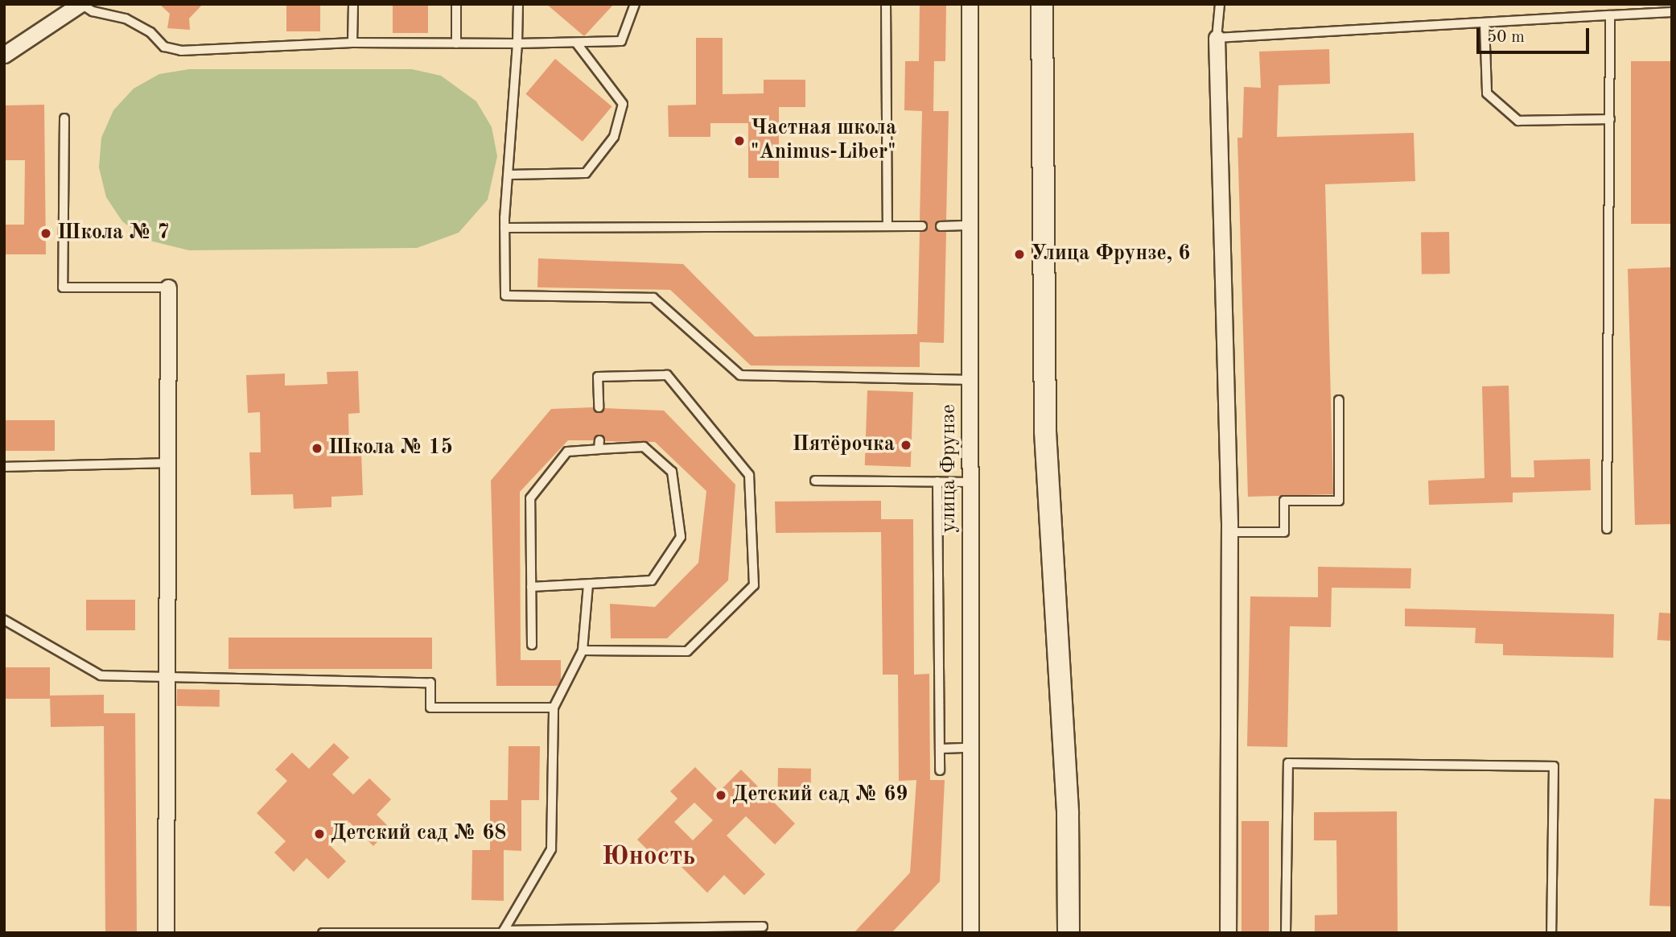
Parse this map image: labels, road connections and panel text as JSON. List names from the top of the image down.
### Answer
{
  "streets": {
    "street": ["улица Фрунзе"]
  },
  "districts": ["Юность"],
  "places": [
    "Частная школа \"Animus-Liber\"",
    "Школа № 7",
    "Улица Фрунзе, 6",
    "Пятёрочка",
    "Школа № 15",
    "Детский сад № 69",
    "Детский сад № 68"
  ],
  "scale_bar": "50 m"
}
